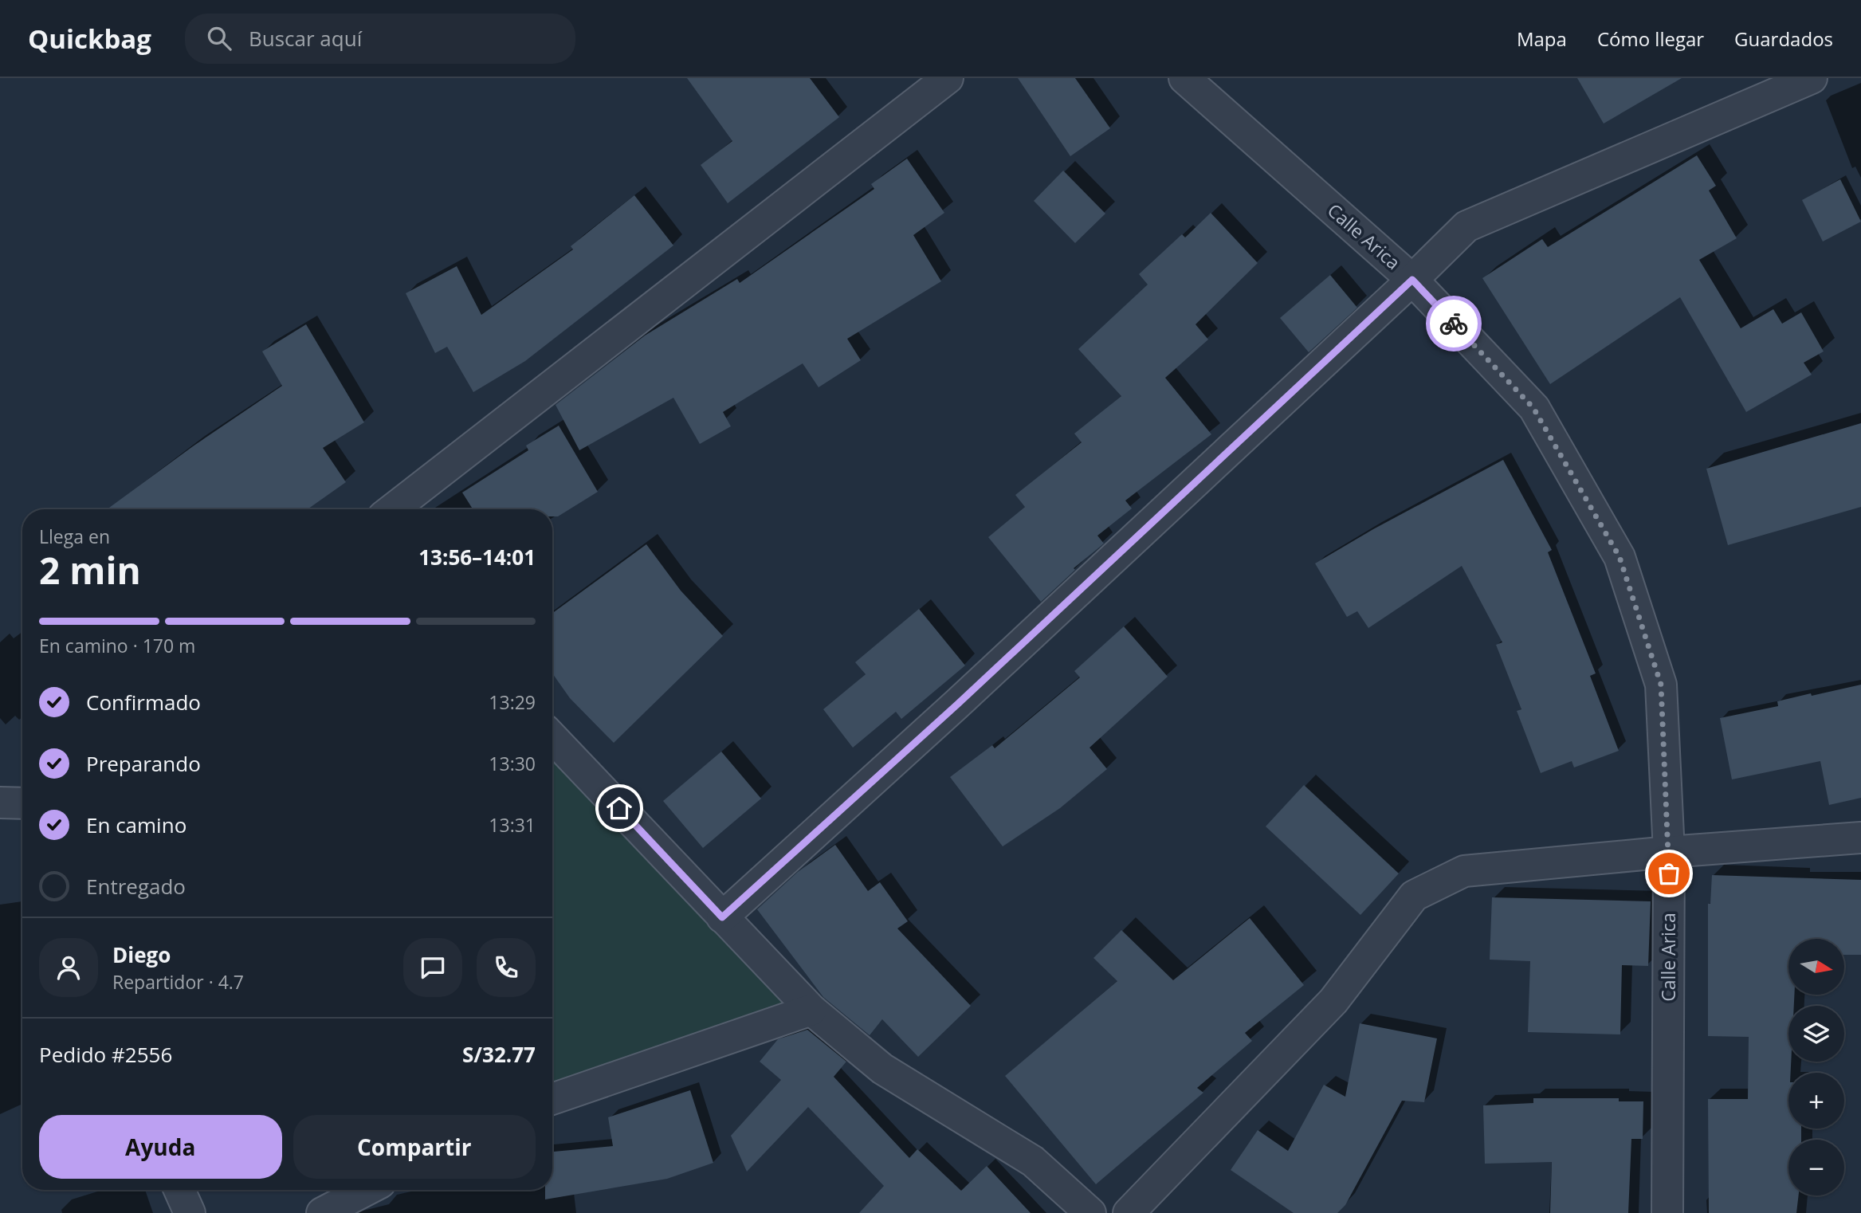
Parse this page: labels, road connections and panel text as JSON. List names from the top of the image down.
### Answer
{
  "streets": {
    "street": ["Calle Arica"]
  },
  "north": "right",
  "page": {
    "header": "Quickbag",
    "search": "Buscar aquí",
    "nav": ["Mapa", "Cómo llegar", "Guardados"],
    "heading": ["2 min", "Llega en", "13:56–14:01"],
    "panel": [
      "Diego",
      "Repartidor · 4.7",
      "Pedido #2556",
      "S/32.77"
    ],
    "bar": "En camino · 170 m",
    "list": [
      ["Confirmado", "13:29"],
      ["Preparando", "13:30"],
      ["En camino", "13:31"],
      "Entregado"
    ],
    "map_buttons": ["+", "−"],
    "buttons": ["Ayuda", "Compartir"]
  }
}
